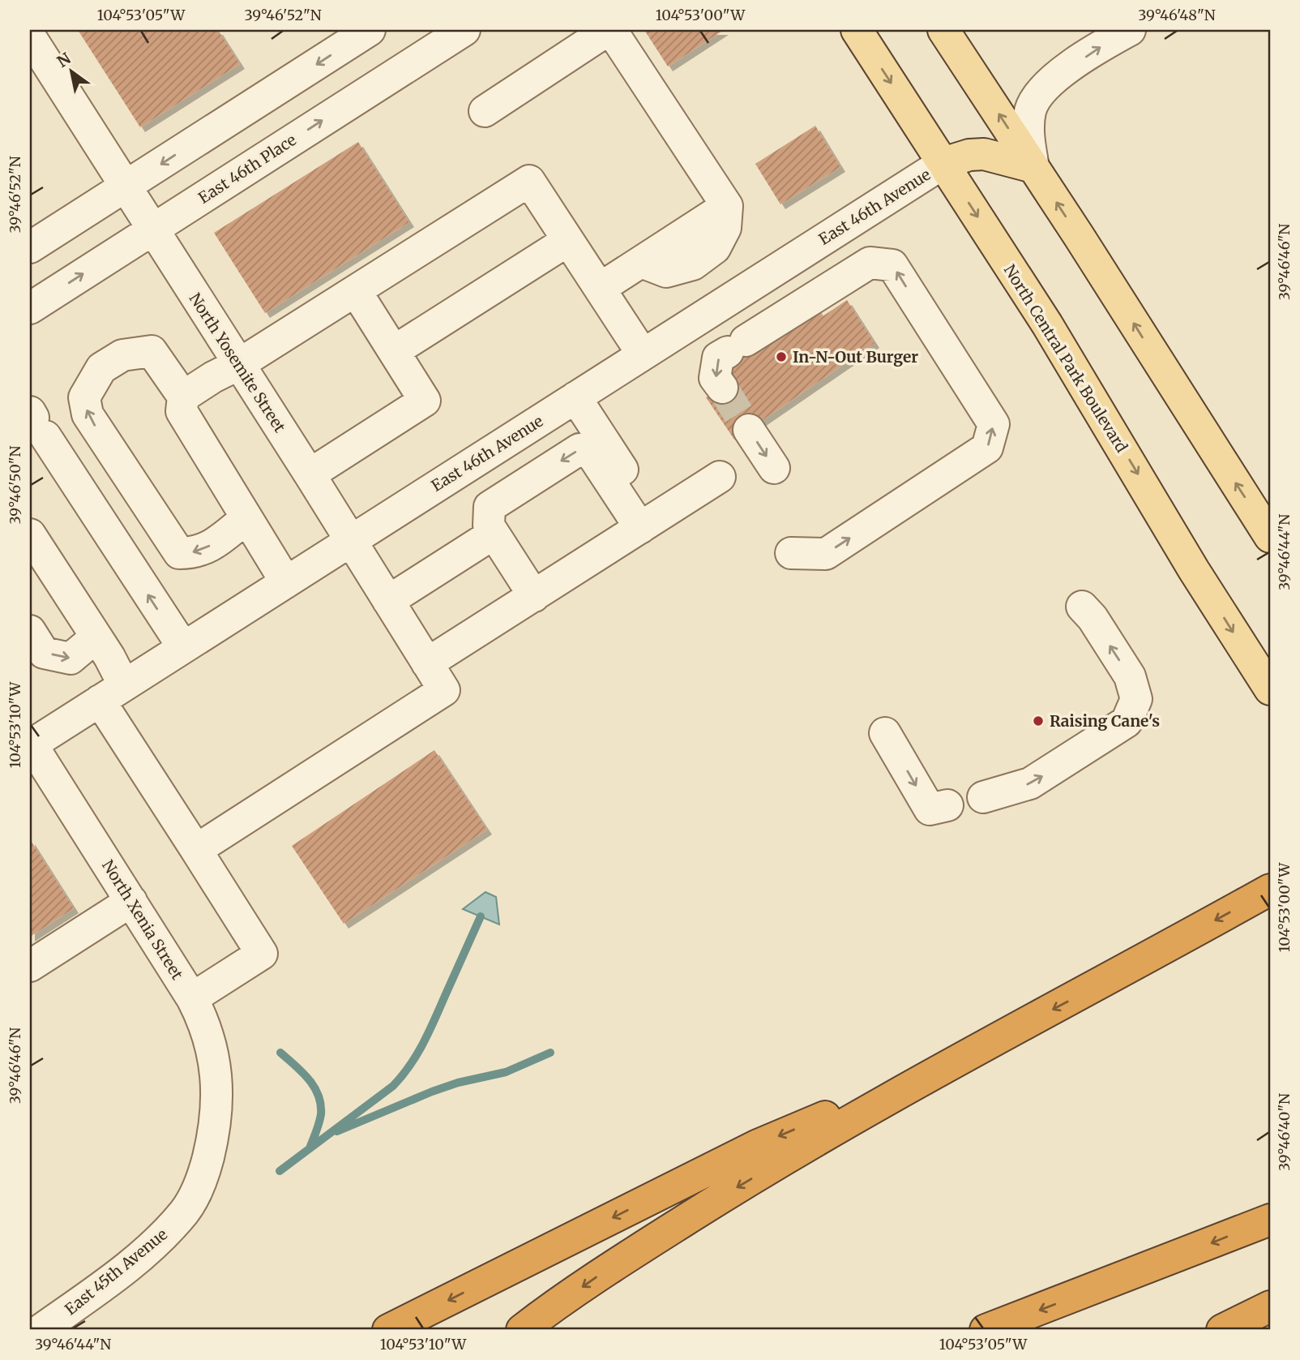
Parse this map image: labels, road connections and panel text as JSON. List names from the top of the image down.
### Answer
{
  "streets": {
    "main road": ["North Central Park Boulevard"],
    "street": [
      "East 46th Place",
      "East 46th Avenue",
      "North Yosemite Street",
      "North Xenia Street",
      "East 45th Avenue"
    ]
  },
  "crossings": [
    ["East 46th Place", "North Yosemite Street"],
    ["East 46th Avenue", "North Central Park Boulevard"],
    ["East 46th Avenue", "North Yosemite Street"],
    ["East 46th Avenue", "North Xenia Street"],
    ["North Xenia Street", "East 45th Avenue"]
  ],
  "places": ["In-N-Out Burger", "Raising Cane's"],
  "north": "top left",
  "coordinates": [
    "104°53'05\"W",
    "39°46'52\"N",
    "104°53'00\"W",
    "39°46'48\"N",
    "39°46'46\"N",
    "39°46'50\"N",
    "39°46'44\"N",
    "104°53'10\"W",
    "39°46'40\"N"
  ]
}
